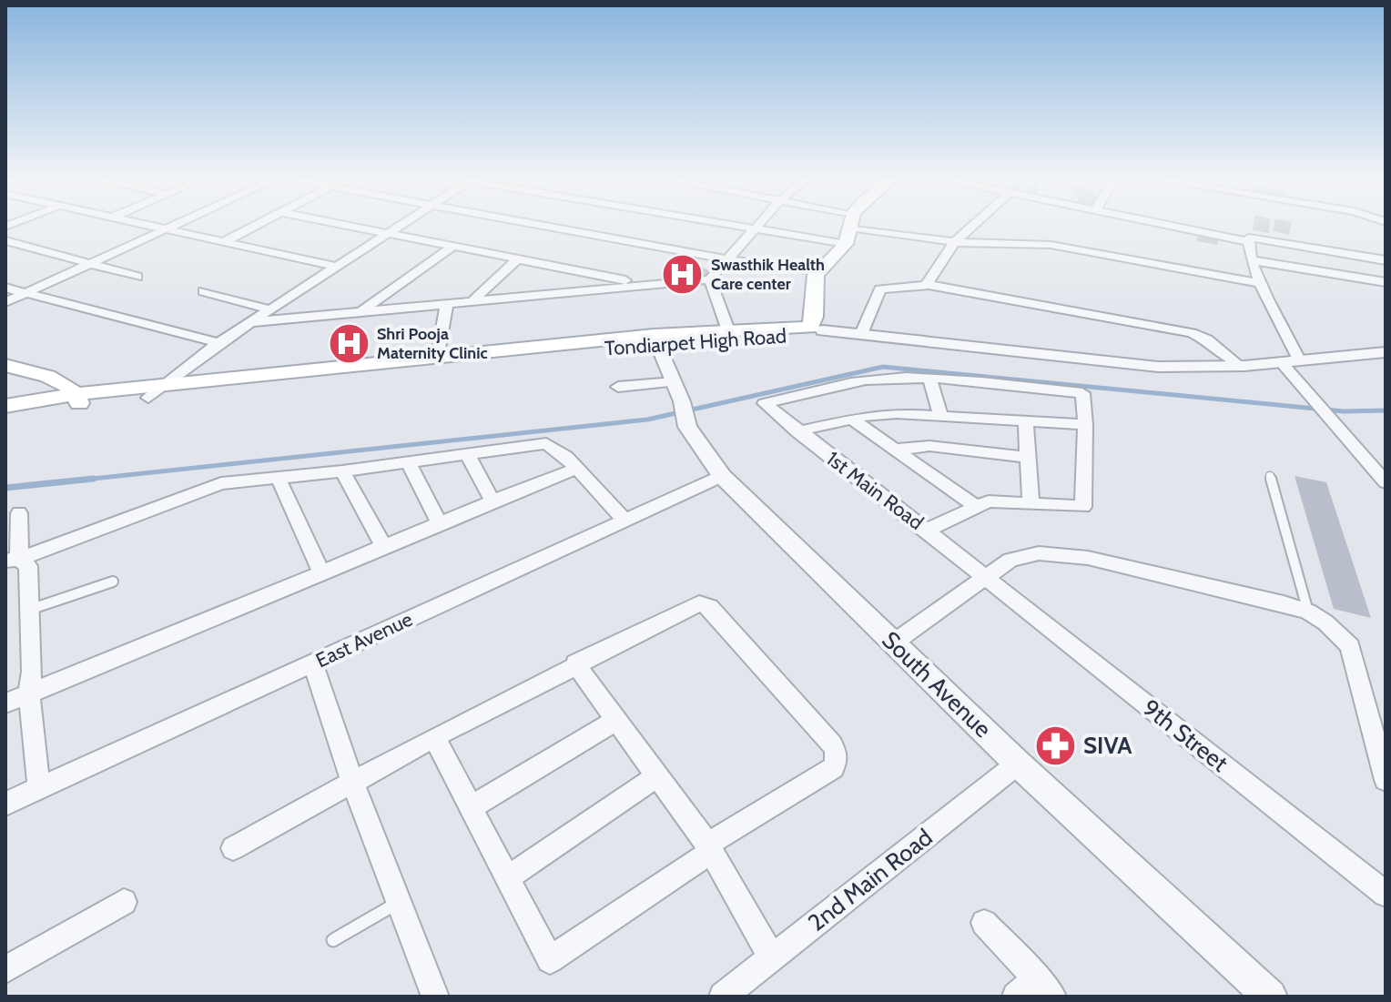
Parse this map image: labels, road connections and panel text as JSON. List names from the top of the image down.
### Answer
{
  "streets": {
    "main road": ["Tondiarpet High Road"],
    "street": [
      "1st Main Road",
      "East Avenue",
      "South Avenue",
      "9th Street",
      "2nd Main Road"
    ]
  },
  "crossings": [
    ["Tondiarpet High Road", "South Avenue"],
    ["1st Main Road", "9th Street"],
    ["East Avenue", "South Avenue"],
    ["South Avenue", "2nd Main Road"]
  ],
  "places": {
    "hospital": ["Swasthik Health Care center", "Shri Pooja Maternity Clinic"],
    "pharmacy": ["SIVA"]
  }
}
